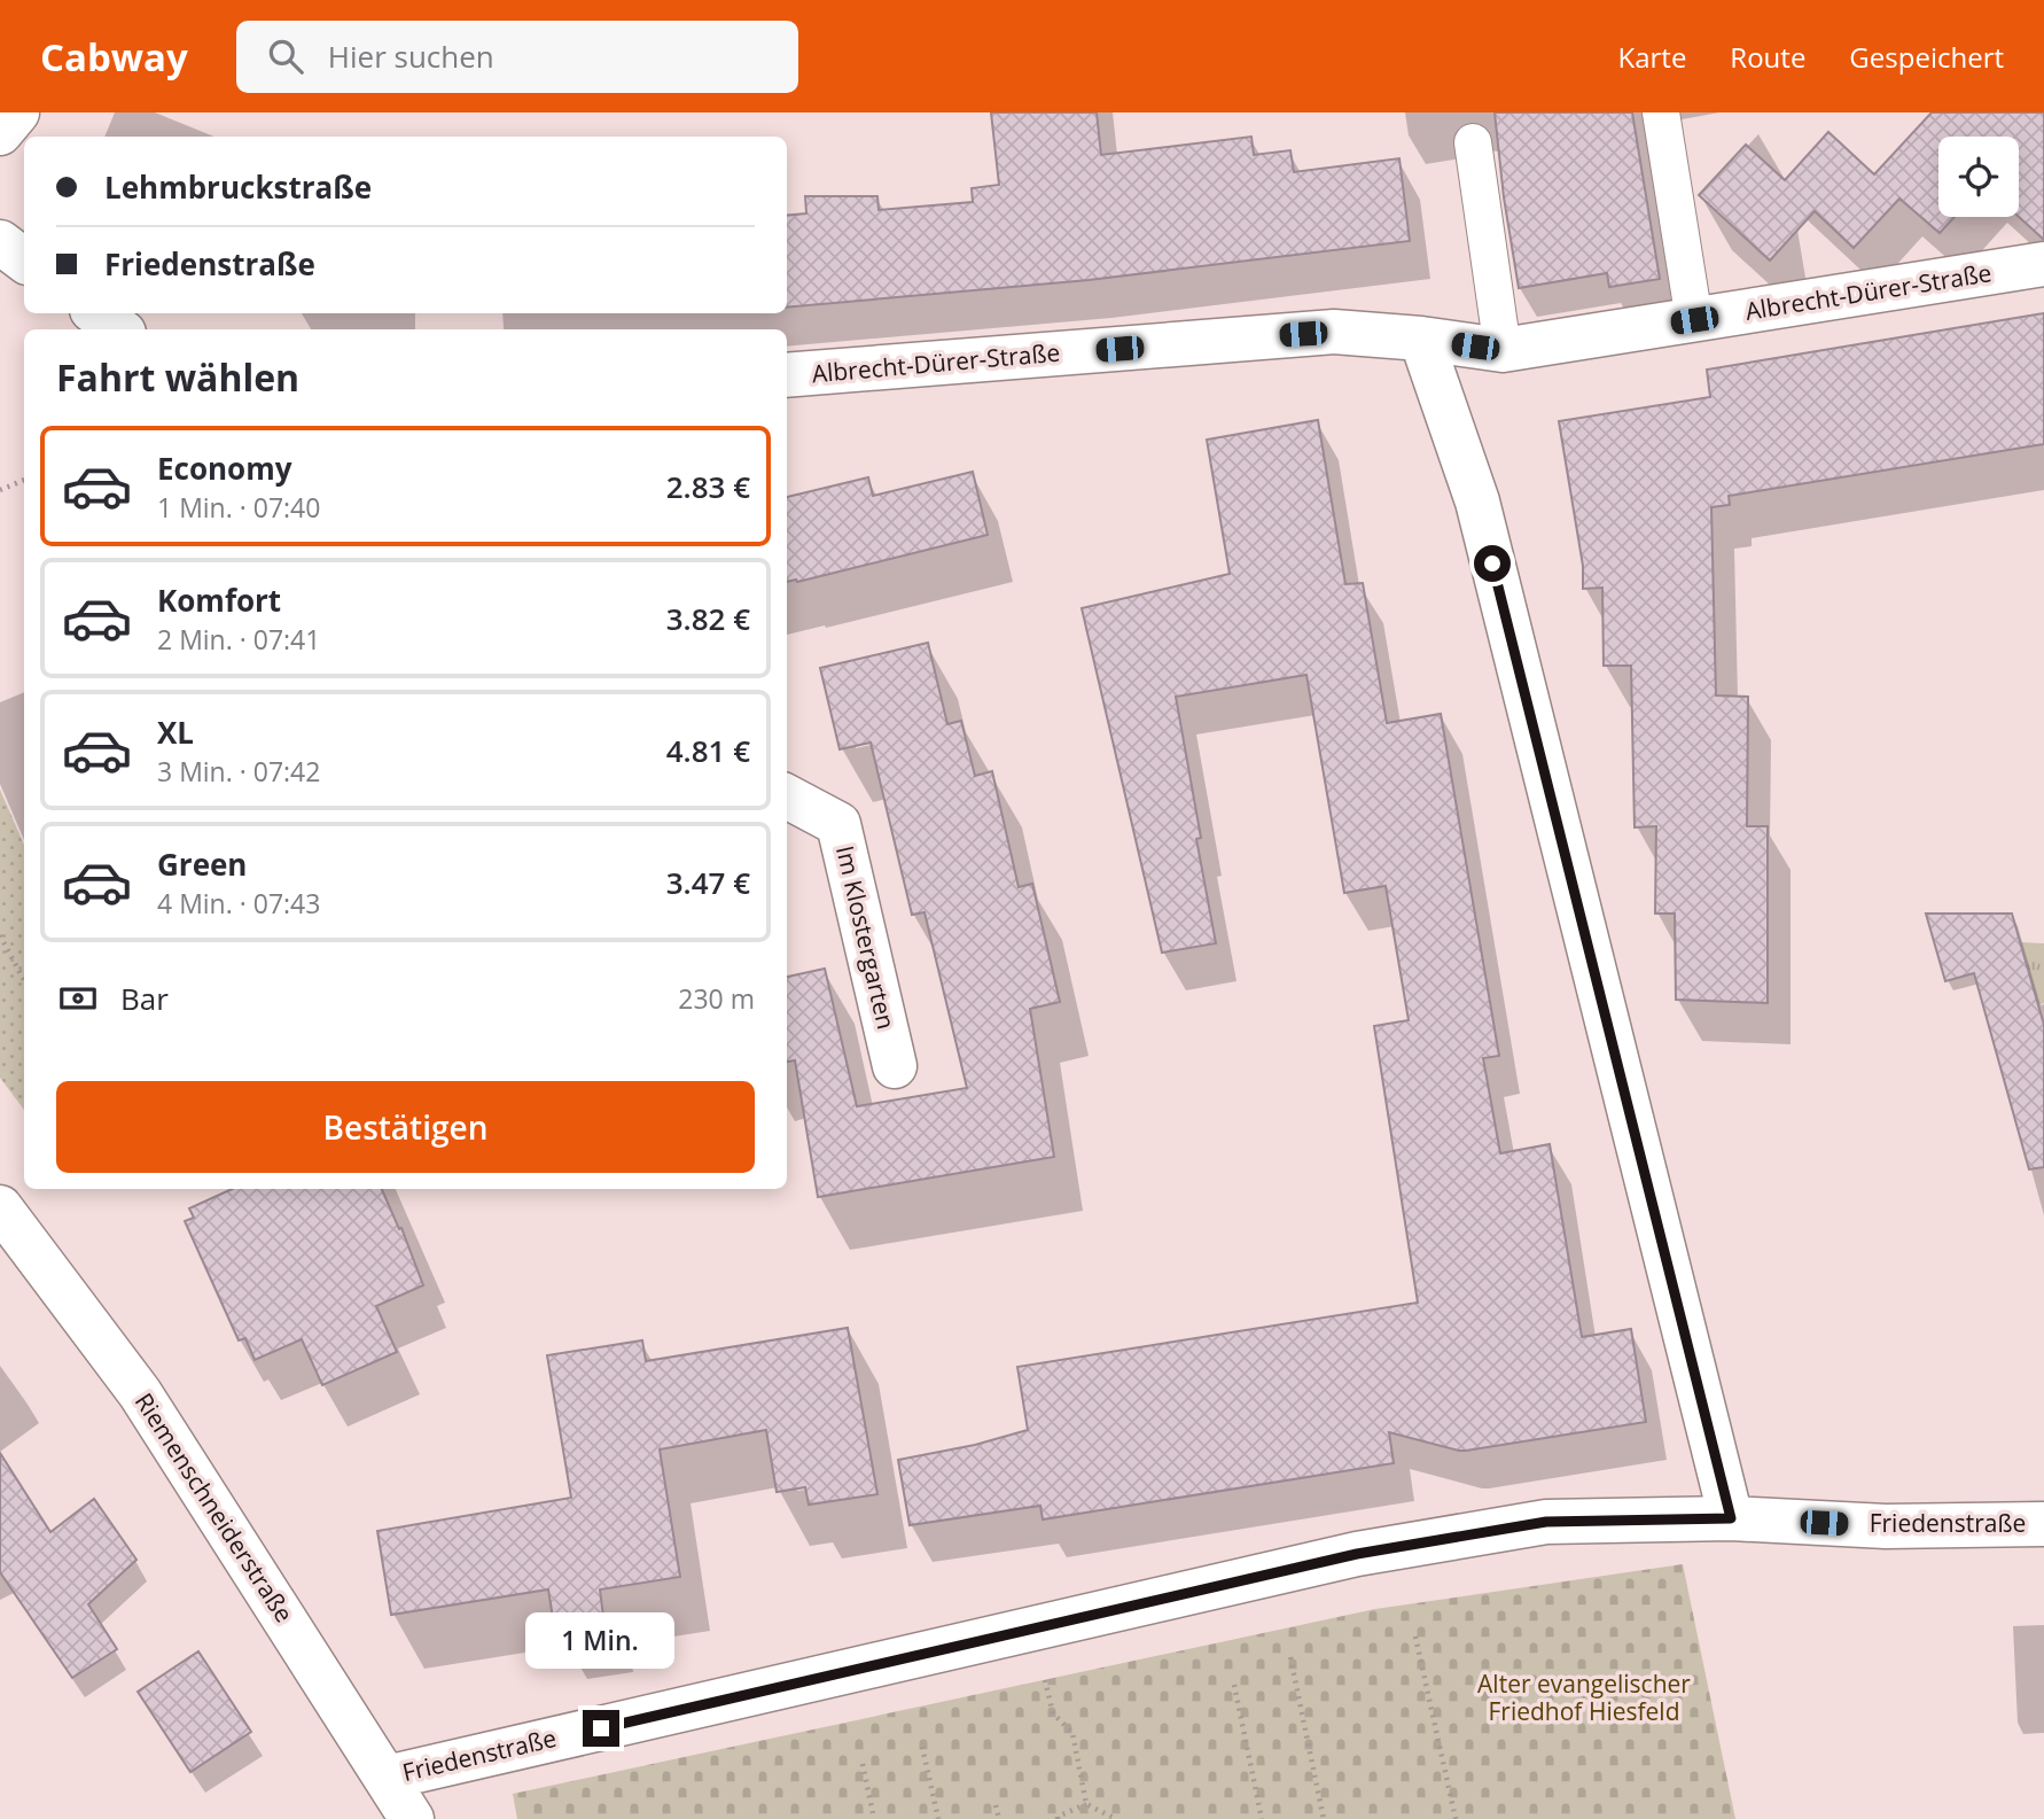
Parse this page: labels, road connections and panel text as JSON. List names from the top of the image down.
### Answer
{
  "streets": {
    "street": [
      "Albrecht-Dürer-Straße",
      "Im Klostergarten",
      "Riemenschneiderstraße",
      "Friedenstraße"
    ]
  },
  "crossings": [
    ["Riemenschneiderstraße", "Friedenstraße"]
  ],
  "parks": ["Alter evangelischer Friedhof Hiesfeld"],
  "page": {
    "header": "Cabway",
    "search": "Hier suchen",
    "nav": ["Karte", "Route", "Gespeichert"],
    "banner": ["Lehmbruckstraße", "Friedenstraße"],
    "heading": "Fahrt wählen",
    "list": [
      {
        "name": "Economy",
        "note": "1 Min. · 07:40",
        "value": "2.83 €"
      },
      {
        "name": "Komfort",
        "note": "2 Min. · 07:41",
        "value": "3.82 €"
      },
      {
        "name": "XL",
        "note": "3 Min. · 07:42",
        "value": "4.81 €"
      },
      {
        "name": "Green",
        "note": "4 Min. · 07:43",
        "value": "3.47 €"
      }
    ],
    "pay": ["Bar", "230 m"],
    "buttons": "Bestätigen",
    "bubble": "1 Min."
  }
}
